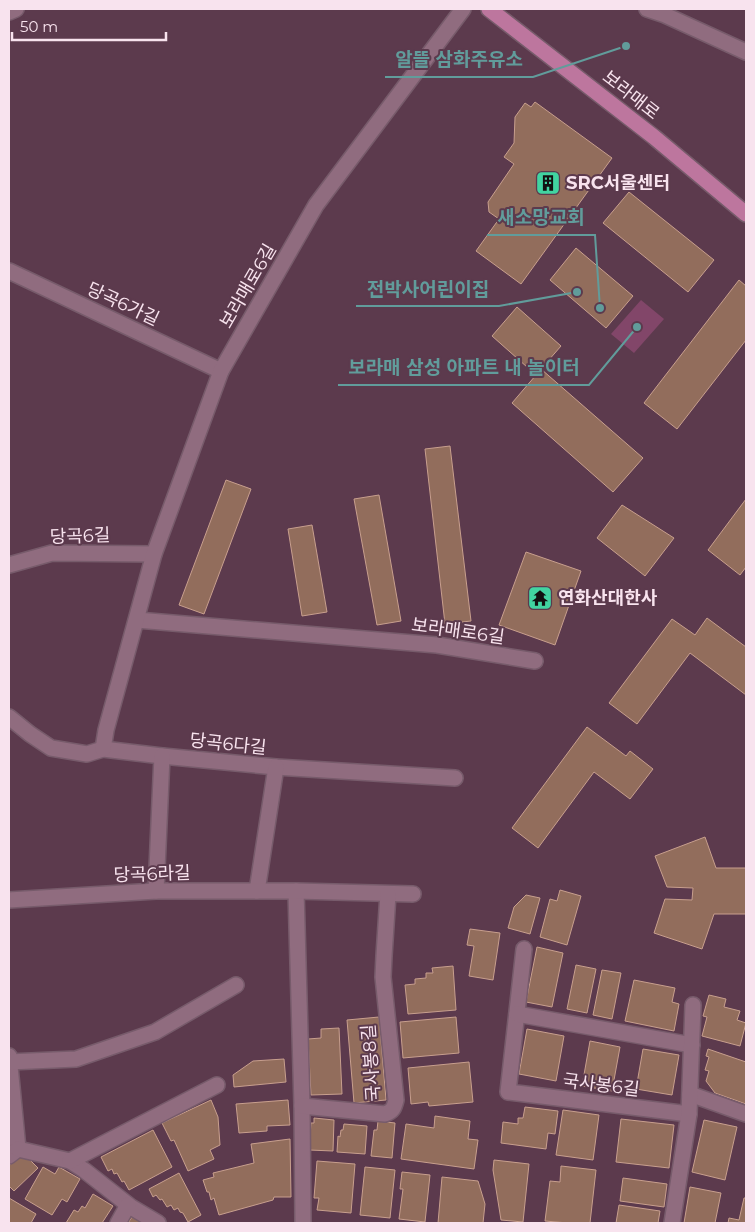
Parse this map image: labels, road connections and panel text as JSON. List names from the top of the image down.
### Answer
{
  "streets": {
    "main road": ["보라매로"],
    "street": [
      "보라매로6길",
      "당곡6가길",
      "당곡6길",
      "당곡6다길",
      "당곡6라길",
      "국사봉8길",
      "국사봉6길"
    ]
  },
  "crossings": [
    ["보라매로6길", "당곡6가길"],
    ["보라매로6길", "당곡6길"],
    ["보라매로6길", "당곡6다길"],
    ["당곡6라길", "국사봉8길"]
  ],
  "places": {
    "other": [
      "알뜰 삼화주유소",
      "전박사어린이집",
      "새소망교회",
      "보라매 삼성 아파트 내 놀이터"
    ],
    "building": ["SRC서울센터"],
    "temple": ["연화산대한사"]
  },
  "scale_bar": "50 m"
}
